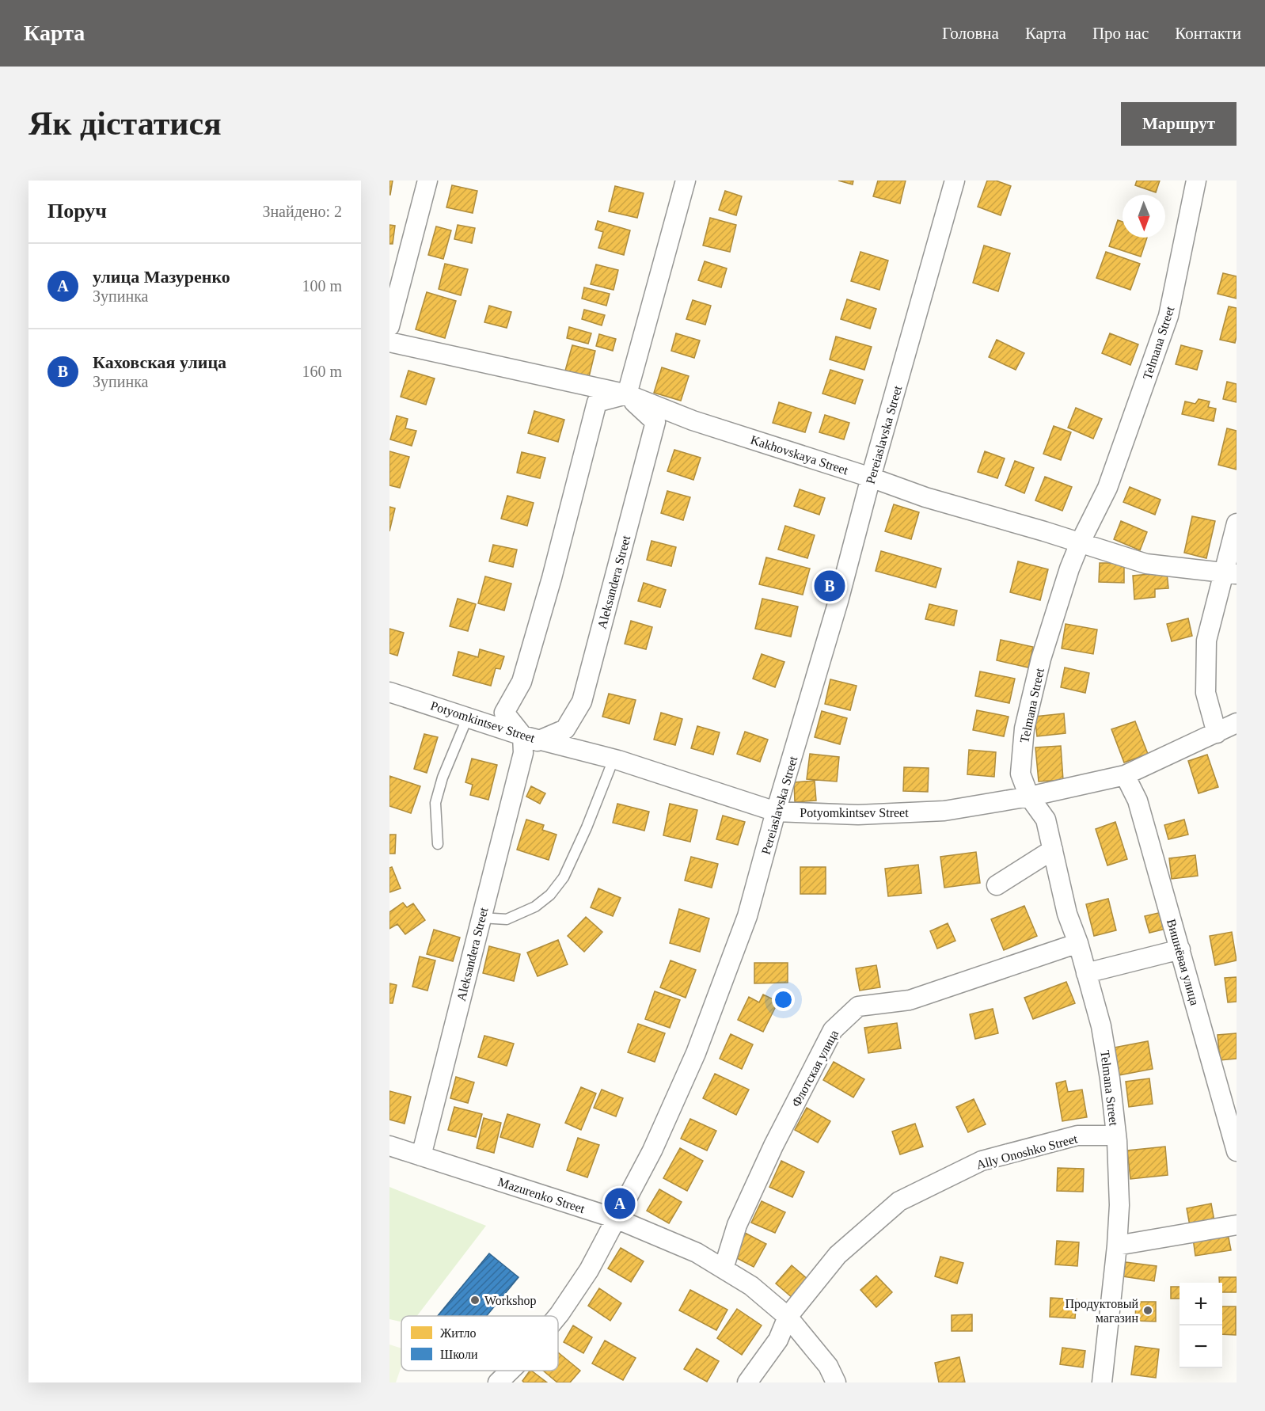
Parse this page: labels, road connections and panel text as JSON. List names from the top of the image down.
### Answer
{
  "streets": {
    "street": [
      "Telmana Street",
      "Pereiaslavska Street",
      "Kakhovskaya Street",
      "Aleksandera Street",
      "Potyomkintsev Street",
      "Вишнёвая улица",
      "Флотская улица",
      "Ally Onoshko Street",
      "Mazurenko Street"
    ]
  },
  "crossings": [
    ["Telmana Street", "Kakhovskaya Street"],
    ["Telmana Street", "Potyomkintsev Street"],
    ["Telmana Street", "Флотская улица"],
    ["Telmana Street", "Ally Onoshko Street"],
    ["Pereiaslavska Street", "Kakhovskaya Street"],
    ["Pereiaslavska Street", "Potyomkintsev Street"],
    ["Pereiaslavska Street", "Mazurenko Street"],
    ["Kakhovskaya Street", "Aleksandera Street"],
    ["Aleksandera Street", "Potyomkintsev Street"],
    ["Aleksandera Street", "Mazurenko Street"],
    ["Potyomkintsev Street", "Вишнёвая улица"],
    ["Флотская улица", "Mazurenko Street"],
    ["Ally Onoshko Street", "Mazurenko Street"]
  ],
  "places": ["Workshop", "Продуктовый магазин"],
  "legend": ["Житло", "Школи"],
  "north": "bottom",
  "page": {
    "header": "Карта",
    "nav": [
      "Головна",
      "Карта",
      "Про нас",
      "Контакти"
    ],
    "buttons": "Маршрут",
    "title": "Як дістатися",
    "heading": ["Поруч", "Знайдено: 2"],
    "list": [
      {
        "mark": "A",
        "name": "улица Мазуренко",
        "note": "Зупинка",
        "value": "100 m"
      },
      {
        "mark": "B",
        "name": "Каховская улица",
        "note": "Зупинка",
        "value": "160 m"
      }
    ],
    "pins": ["B", "A"],
    "map_buttons": ["+", "−"]
  }
}
